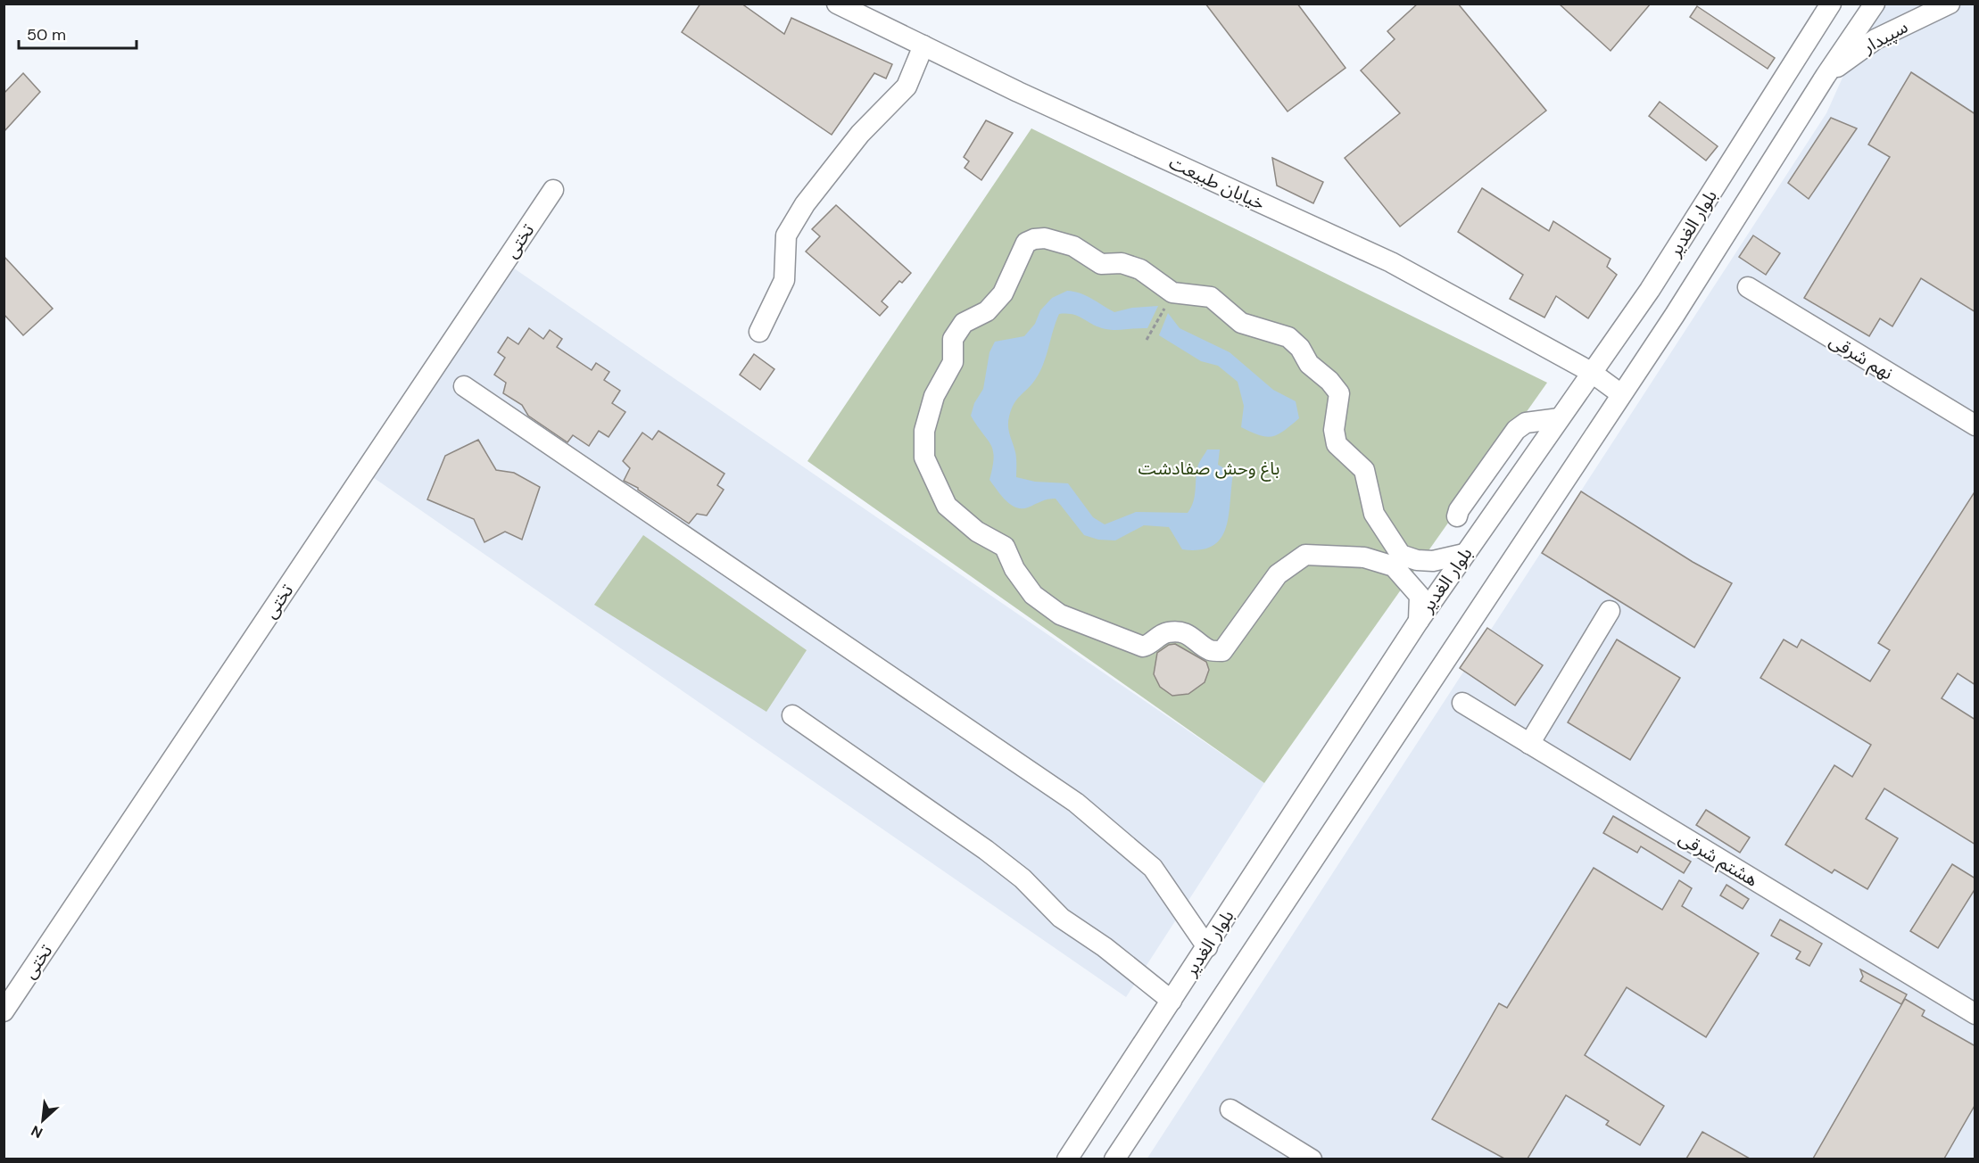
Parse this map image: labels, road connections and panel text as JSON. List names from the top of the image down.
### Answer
{
  "streets": {
    "street": [
      "سپیدار",
      "خیابان طبیعت",
      "بلوار الغدیر",
      "تختی",
      "نهم شرقی",
      "هشتم شرقی"
    ]
  },
  "crossings": [
    ["سپیدار", "بلوار الغدیر"],
    ["خیابان طبیعت", "بلوار الغدیر"]
  ],
  "parks": ["باغ وحش صفادشت"],
  "scale_bar": "50 m",
  "north": "bottom left"
}
